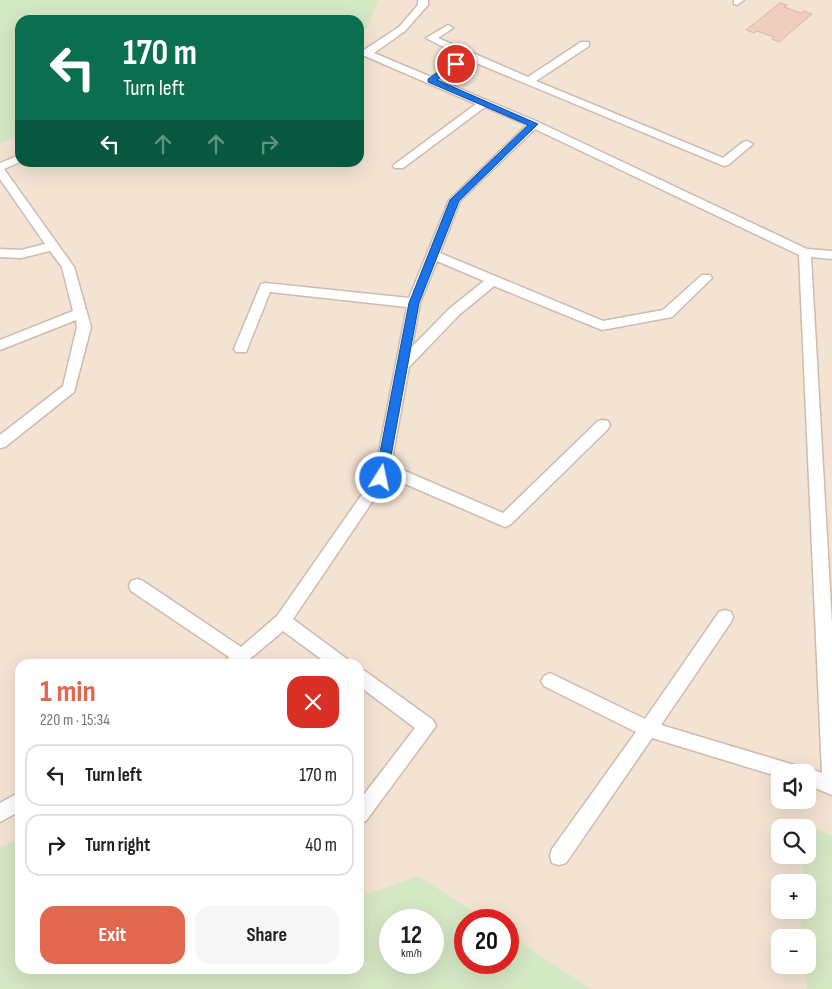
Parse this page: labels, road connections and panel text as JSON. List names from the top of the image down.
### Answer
{
  "page": {
    "turn": ["170 m", "Turn left"],
    "heading": ["1 min", "220 m · 15:34"],
    "list": [
      {
        "name": "Turn left",
        "value": "170 m"
      },
      {
        "name": "Turn right",
        "value": "40 m"
      }
    ],
    "map_buttons": ["+", "−"],
    "buttons": ["Exit", "Share"],
    "speed": "12 km/h",
    "limit": "20"
  }
}
